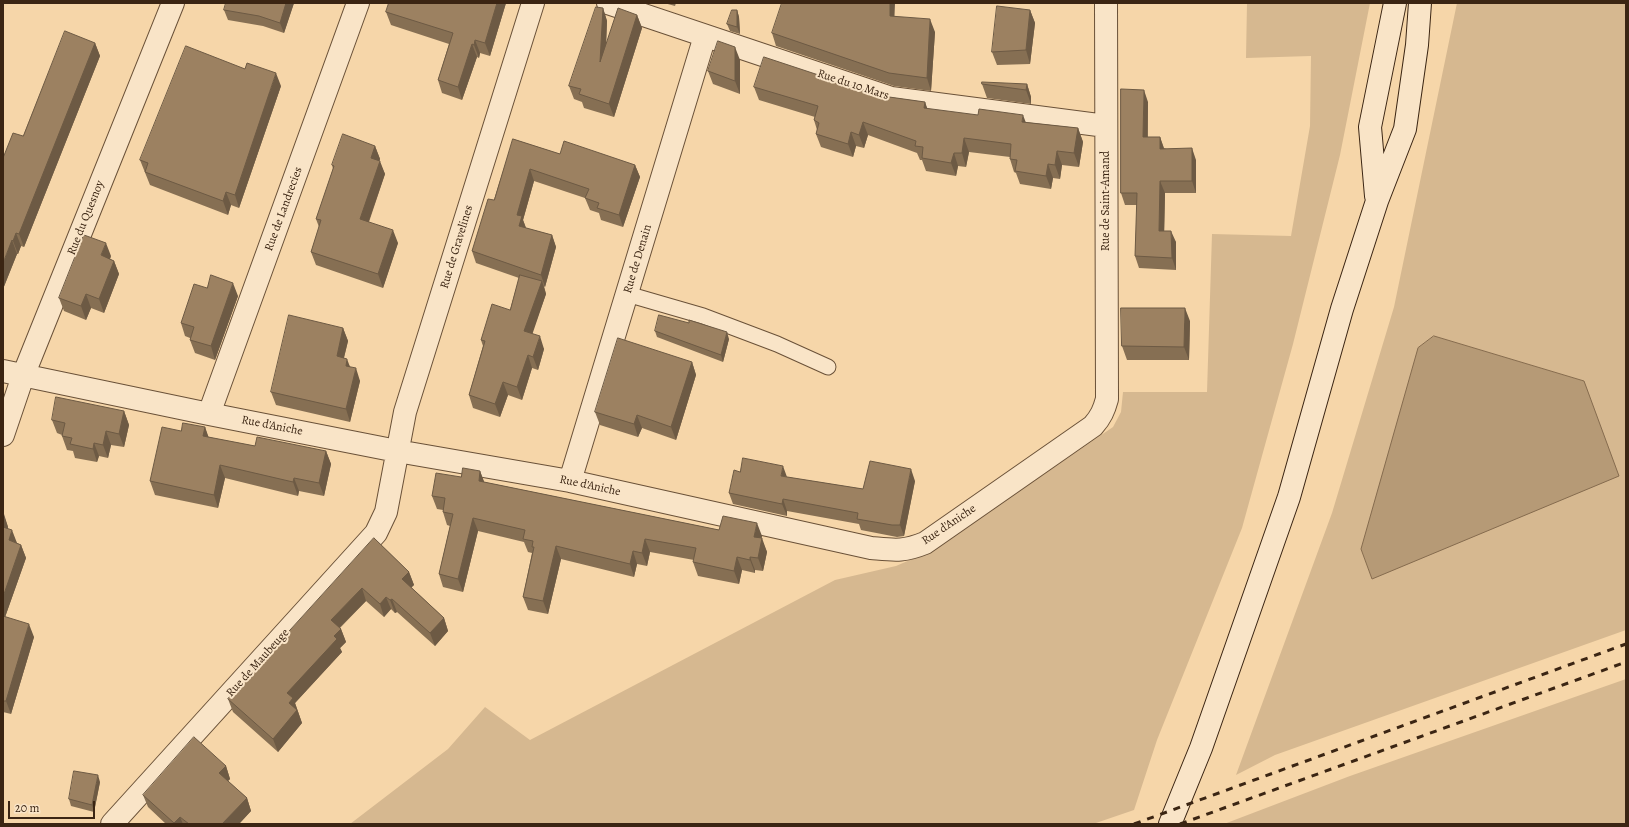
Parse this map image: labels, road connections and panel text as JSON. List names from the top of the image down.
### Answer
{
  "streets": {
    "street": [
      "Rue du 10 Mars",
      "Rue de Saint-Amand",
      "Rue de Landrecies",
      "Rue du Quesnoy",
      "Rue de Gravelines",
      "Rue de Denain",
      "Rue d'Aniche",
      "Rue de Maubeuge"
    ]
  },
  "crossings": [
    ["Rue du 10 Mars", "Rue de Saint-Amand"],
    ["Rue du 10 Mars", "Rue de Denain"],
    ["Rue de Saint-Amand", "Rue d'Aniche"],
    ["Rue de Landrecies", "Rue d'Aniche"],
    ["Rue du Quesnoy", "Rue d'Aniche"],
    ["Rue de Gravelines", "Rue d'Aniche"],
    ["Rue de Gravelines", "Rue de Maubeuge"],
    ["Rue de Denain", "Rue d'Aniche"]
  ],
  "scale_bar": "20 m"
}
